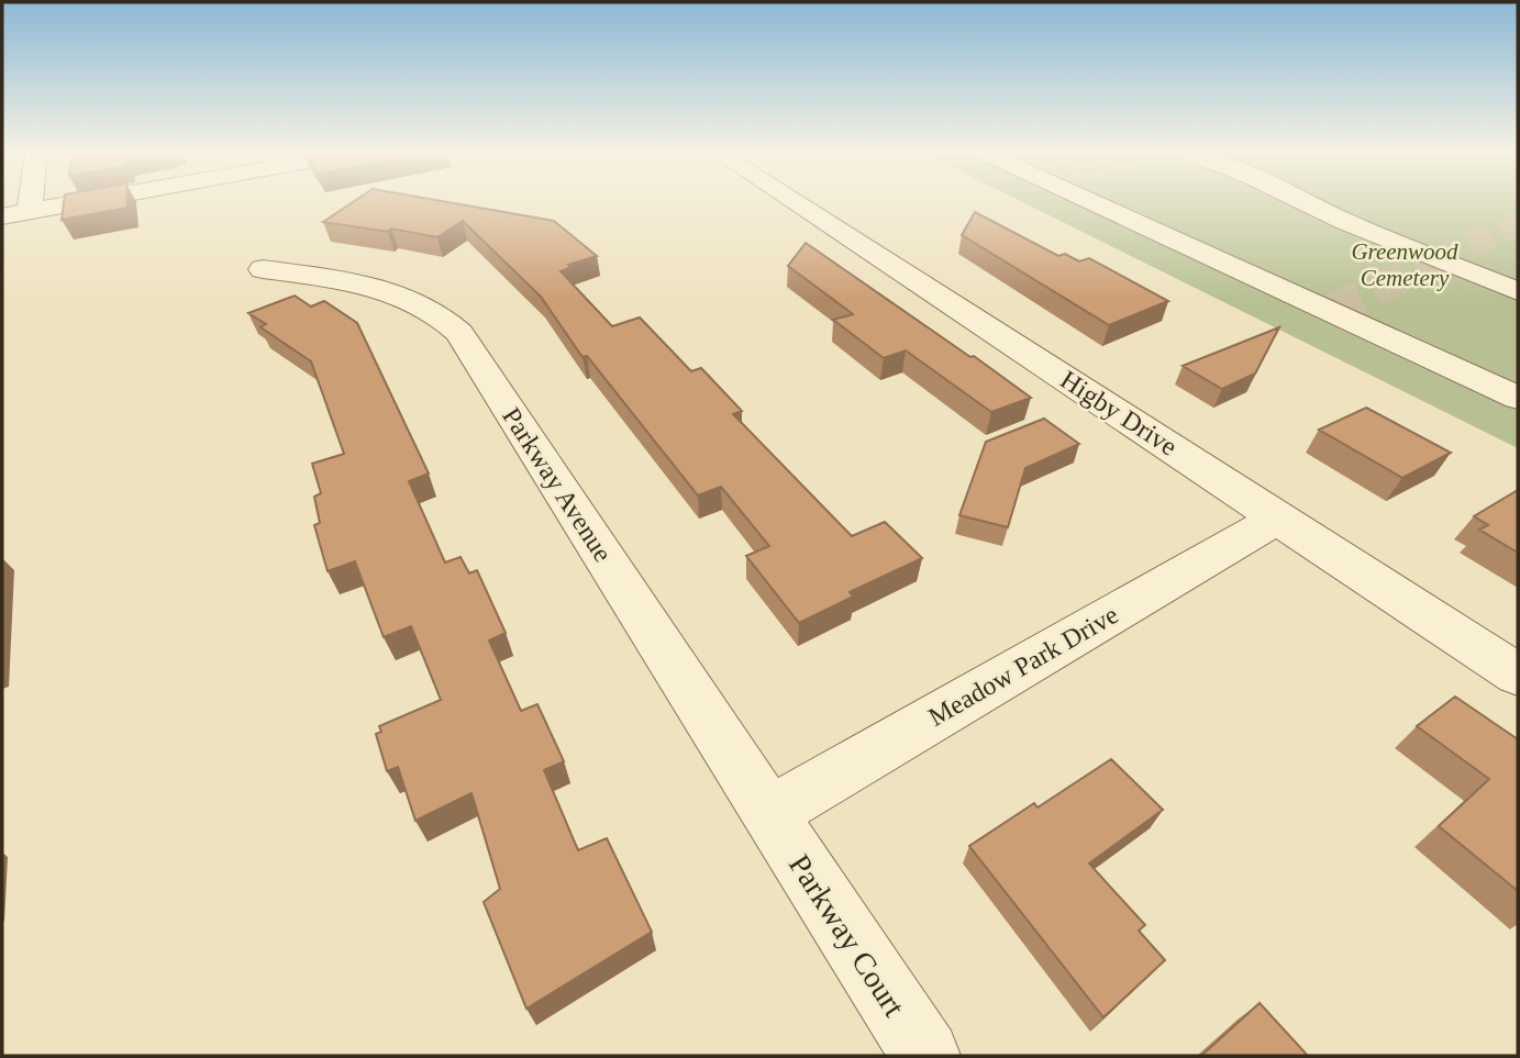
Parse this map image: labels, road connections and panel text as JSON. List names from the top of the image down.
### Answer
{
  "streets": {
    "street": [
      "Higby Drive",
      "Parkway Avenue",
      "Meadow Park Drive",
      "Parkway Court"
    ]
  },
  "crossings": [
    ["Higby Drive", "Meadow Park Drive"],
    ["Parkway Avenue", "Meadow Park Drive"],
    ["Parkway Avenue", "Parkway Court"],
    ["Meadow Park Drive", "Parkway Court"]
  ],
  "parks": ["Greenwood Cemetery"]
}
